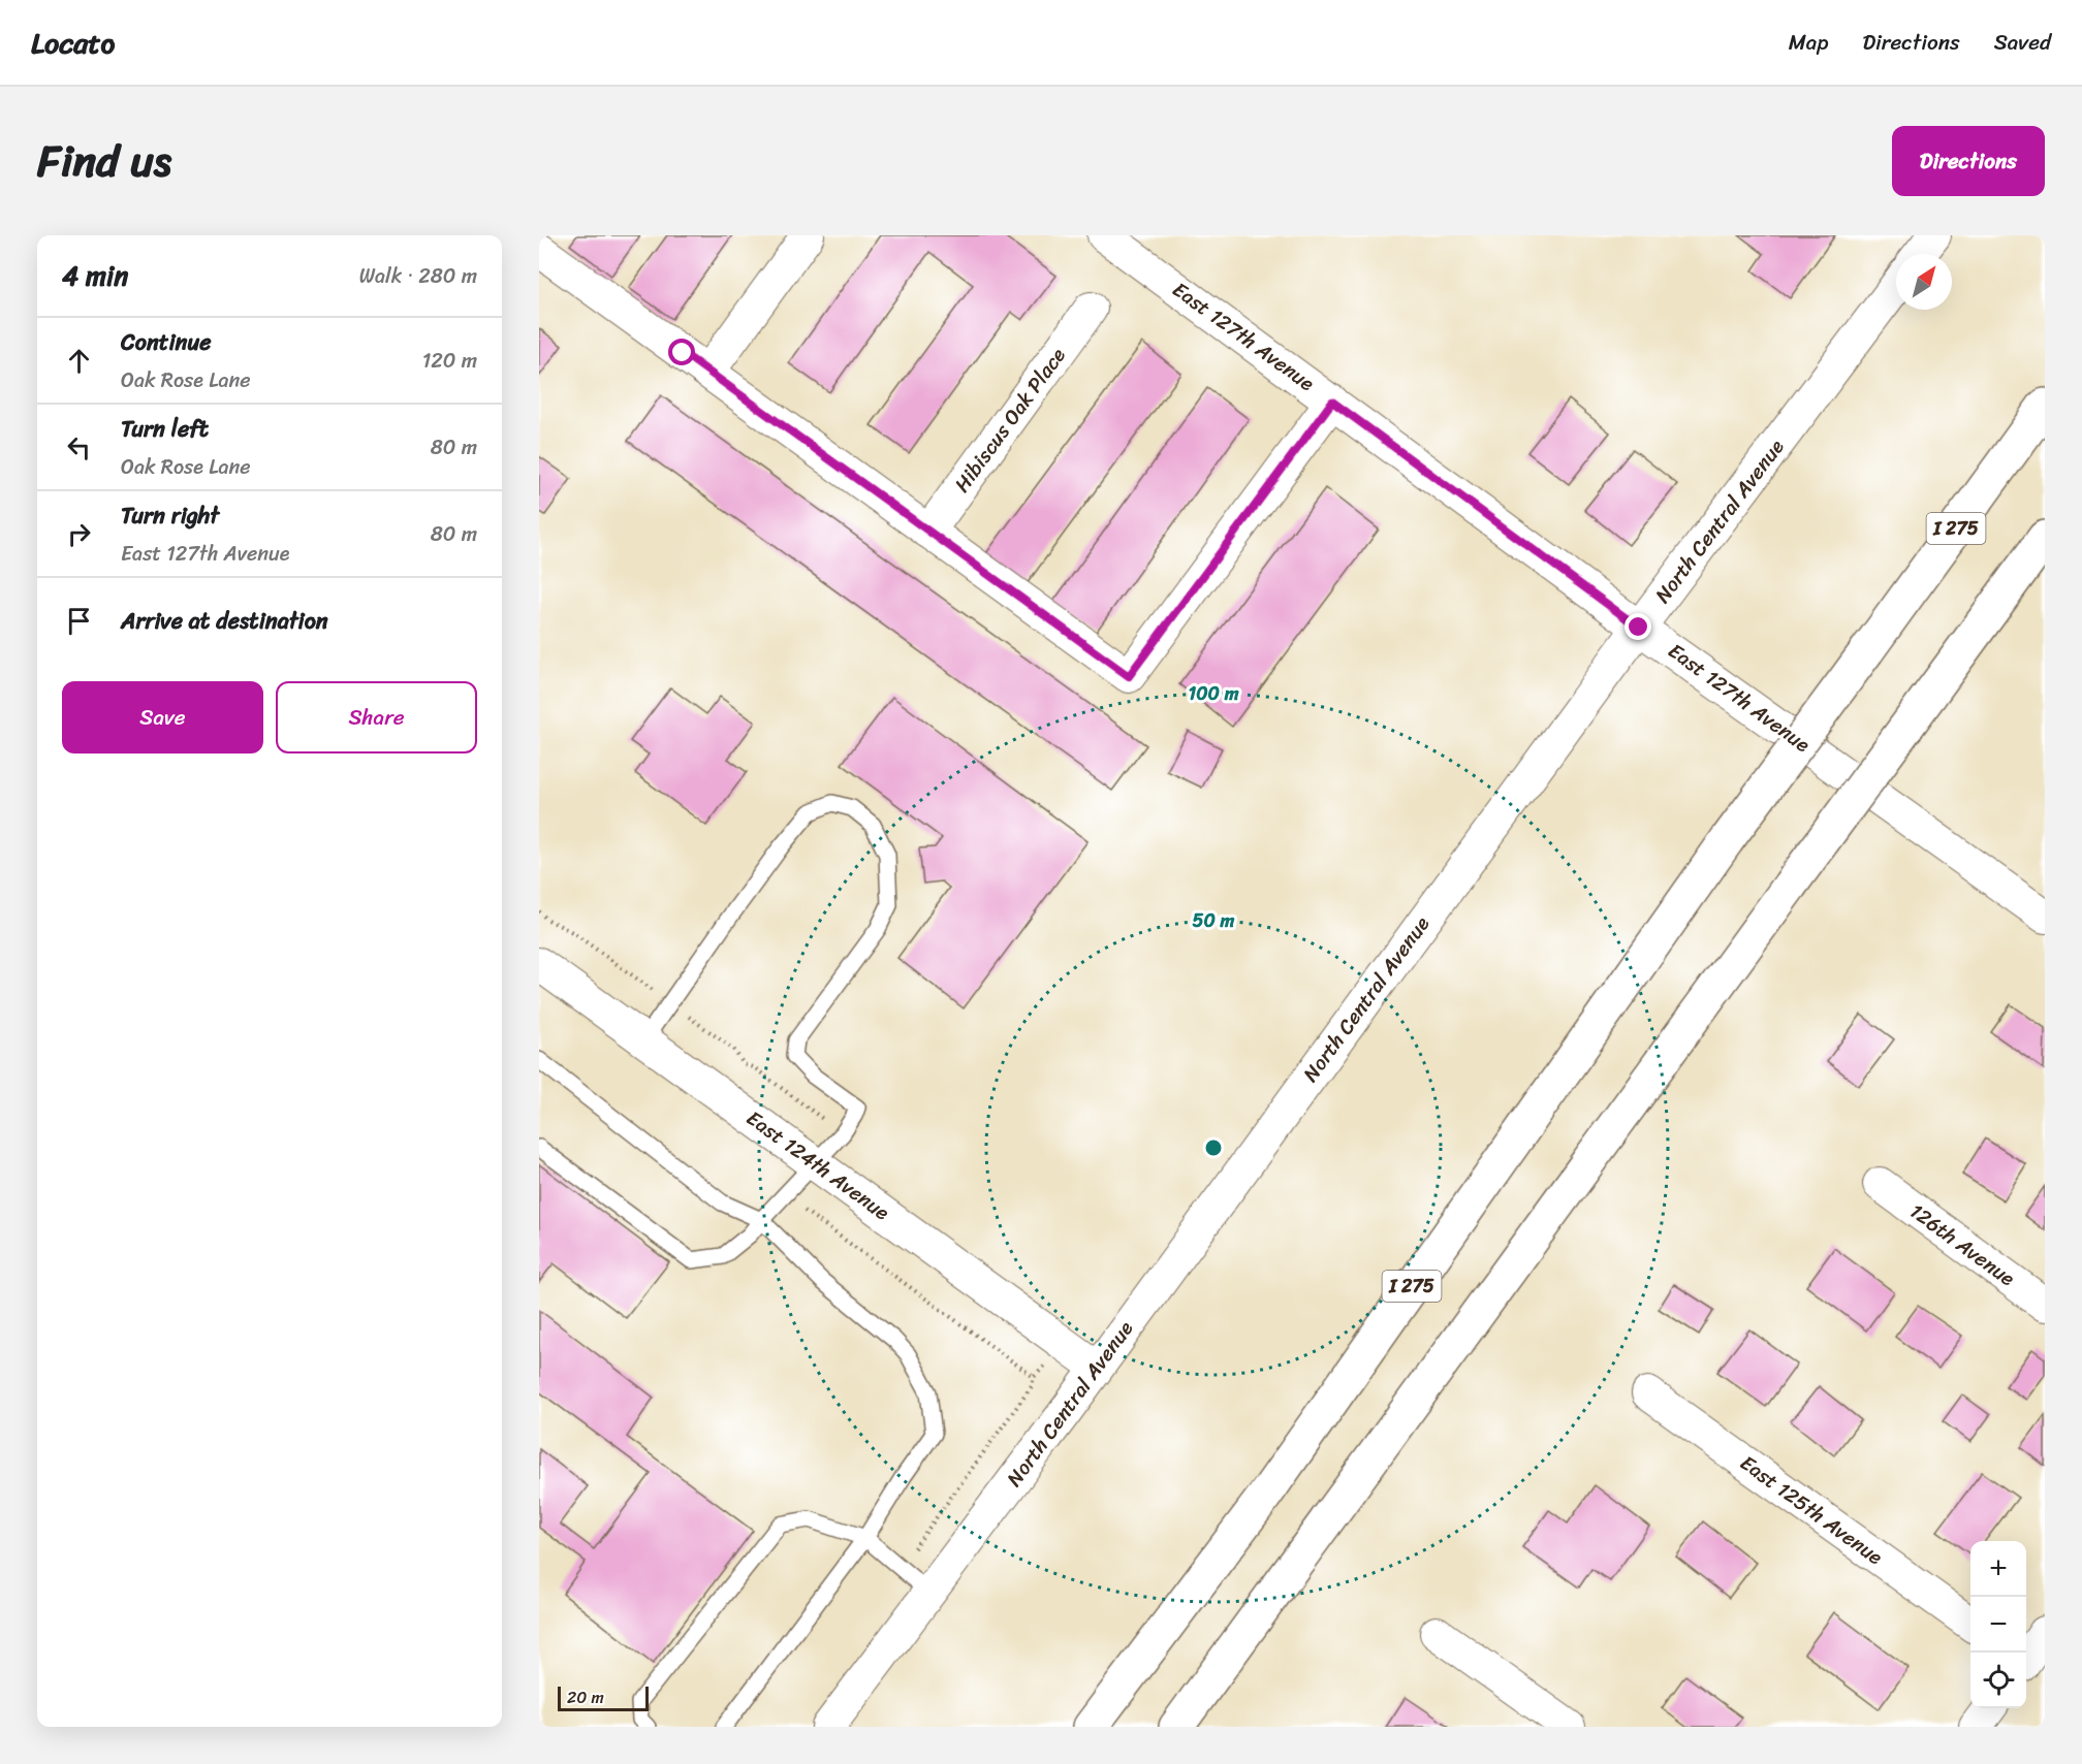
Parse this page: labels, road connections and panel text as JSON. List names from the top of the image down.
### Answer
{
  "streets": {
    "highway": ["I 275"],
    "street": [
      "East 127th Avenue",
      "Hibiscus Oak Place",
      "North Central Avenue",
      "East 124th Avenue",
      "126th Avenue",
      "East 125th Avenue"
    ]
  },
  "crossings": [
    ["East 127th Avenue", "North Central Avenue"],
    ["North Central Avenue", "East 124th Avenue"]
  ],
  "scale_bar": "20 m",
  "north": "top right",
  "page": {
    "header": "Locato",
    "nav": ["Map", "Directions", "Saved"],
    "title": "Find us",
    "buttons": [
      "Directions",
      ["Save", "Share"]
    ],
    "heading": ["4 min", "Walk · 280 m"],
    "list": [
      ["Continue", "Oak Rose Lane", "120 m"],
      ["Turn left", "Oak Rose Lane", "80 m"],
      ["Turn right", "East 127th Avenue", "80 m"],
      "Arrive at destination"
    ],
    "map_buttons": ["+", "−"],
    "scale": "20 m"
  },
  "rings": ["100 m", "50 m"]
}
